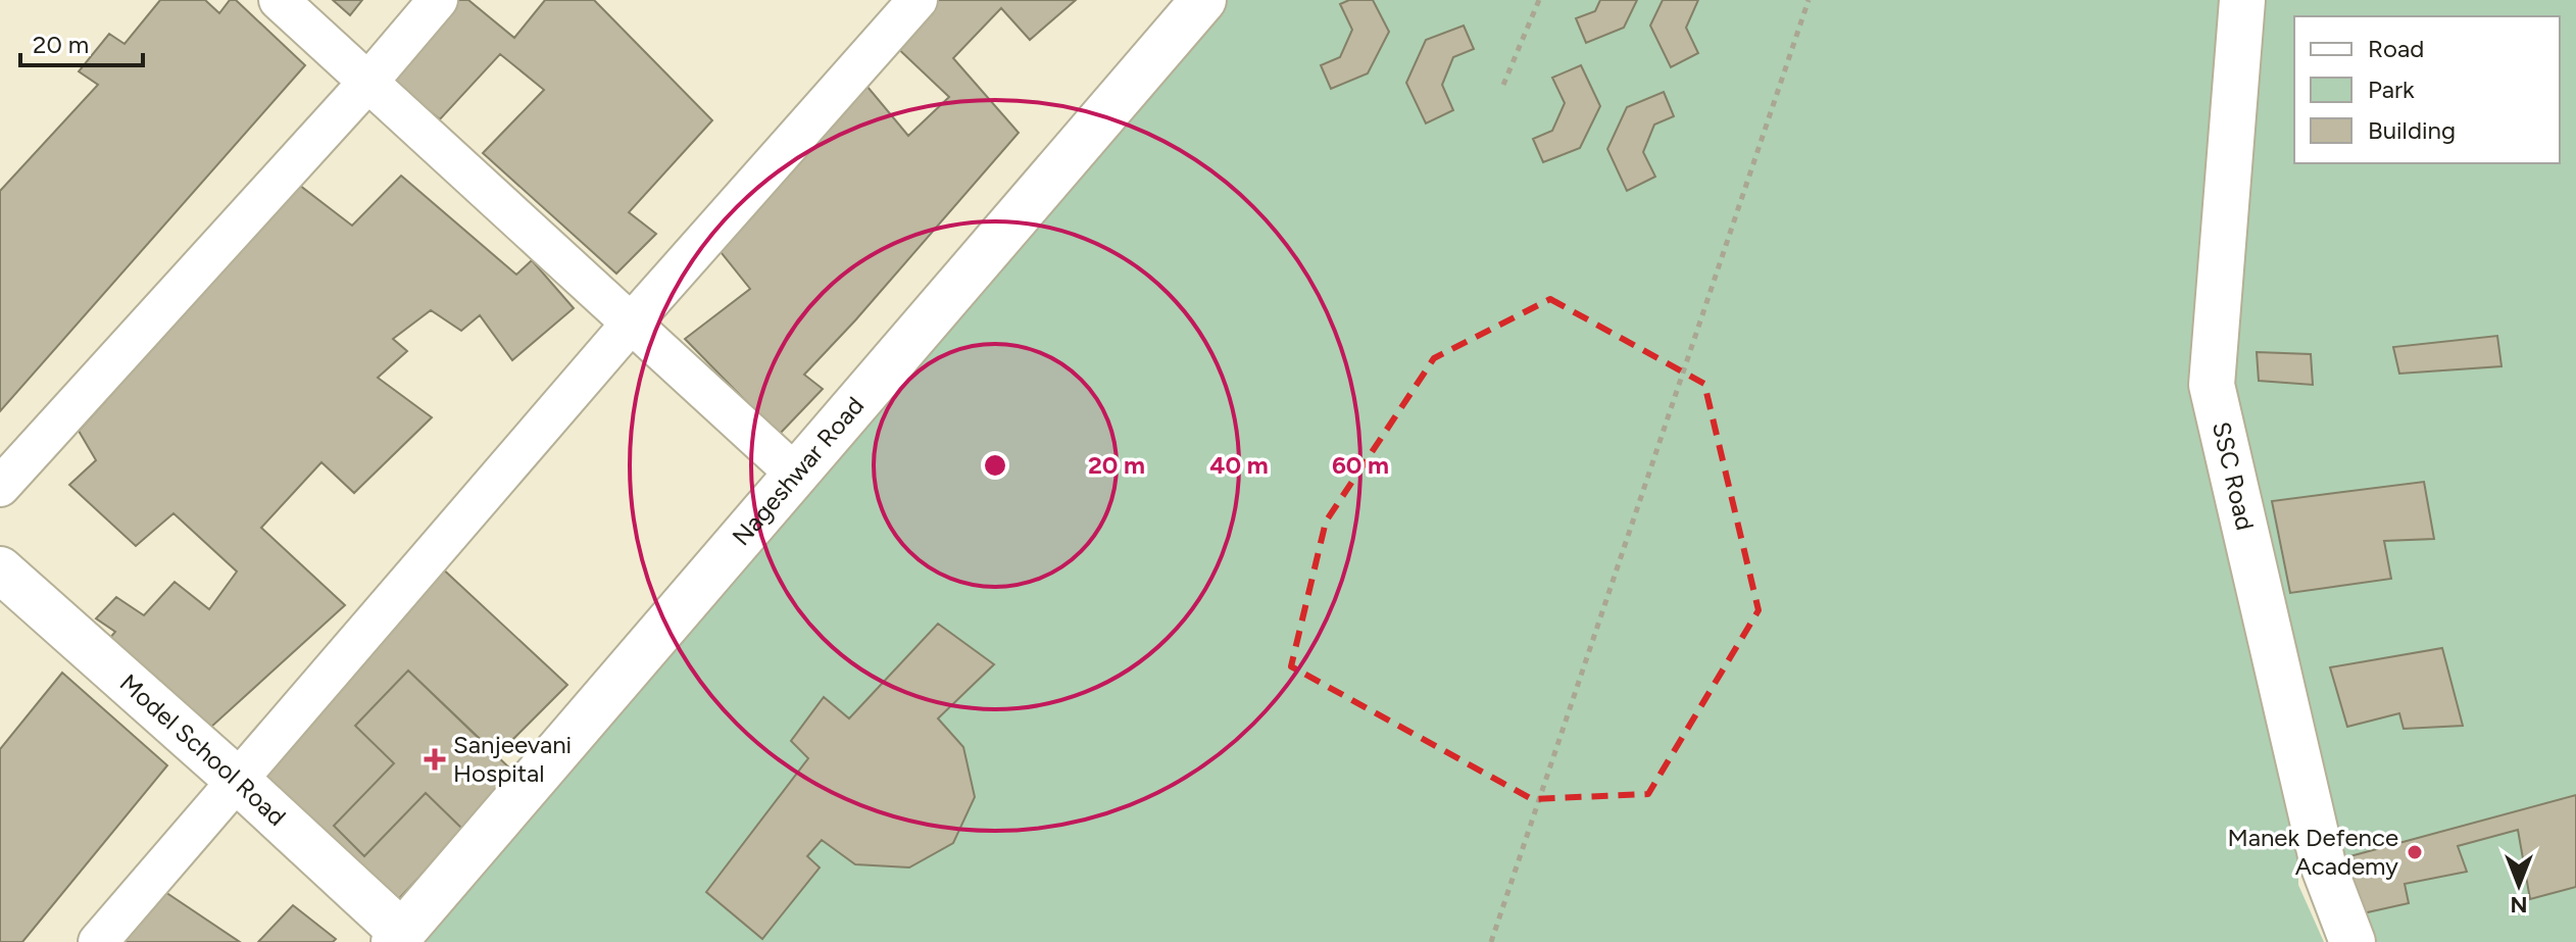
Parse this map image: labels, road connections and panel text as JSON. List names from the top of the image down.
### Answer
{
  "streets": {
    "street": ["Nageshwar Road", "SSC Road", "Model School Road"]
  },
  "crossings": [
    ["Nageshwar Road", "Model School Road"]
  ],
  "places": {
    "health": ["Sanjeevani Hospital"],
    "other": ["Manek Defence Academy"]
  },
  "legend": ["Road", "Park", "Building"],
  "scale_bar": "20 m",
  "north": "bottom",
  "rings": ["20 m", "40 m", "60 m"]
}
